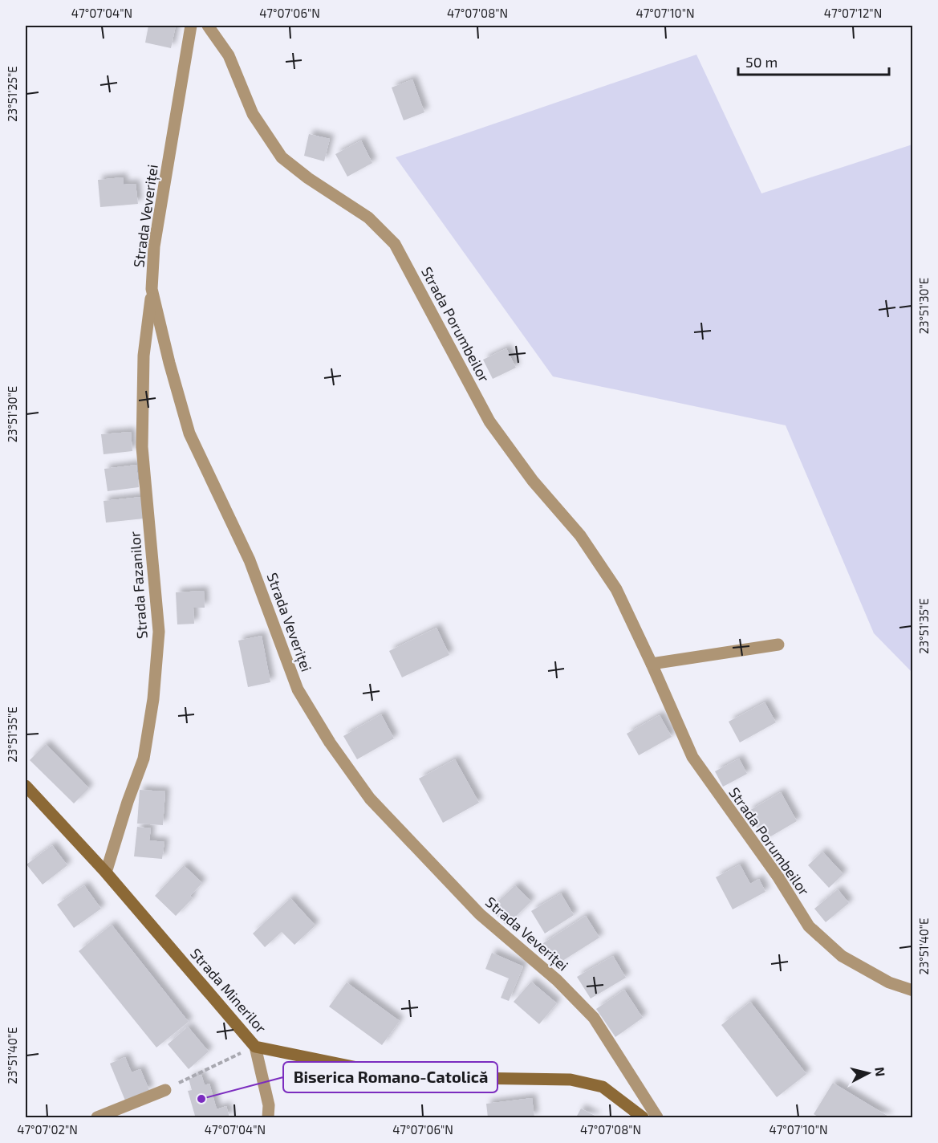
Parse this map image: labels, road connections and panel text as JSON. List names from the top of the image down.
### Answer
{
  "streets": {
    "main road": ["Strada Minerilor"],
    "street": ["Strada Veveriței", "Strada Porumbeilor", "Strada Fazanilor"]
  },
  "crossings": [
    ["Strada Veveriței", "Strada Fazanilor"],
    ["Strada Fazanilor", "Strada Minerilor"]
  ],
  "places": ["Biserica Romano-Catolică"],
  "scale_bar": "50 m",
  "north": "right",
  "coordinates": [
    "47°07'04\"N",
    "47°07'06\"N",
    "47°07'08\"N",
    "47°07'10\"N",
    "47°07'12\"N",
    "23°51'25\"E",
    "23°51'30\"E",
    "23°51'35\"E",
    "23°51'40\"E",
    "47°07'02\"N"
  ]
}
